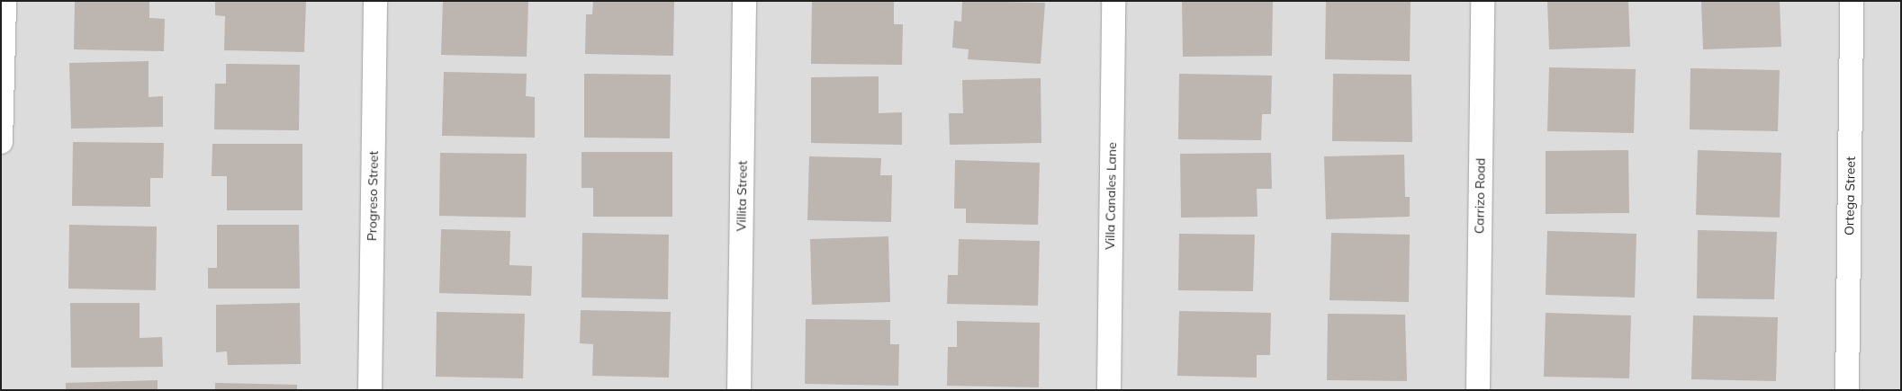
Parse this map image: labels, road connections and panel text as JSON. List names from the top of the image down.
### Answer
{
  "streets": {
    "street": [
      "Progreso Street",
      "Villita Street",
      "Villa Canales Lane",
      "Carrizo Road",
      "Ortega Street"
    ]
  }
}
